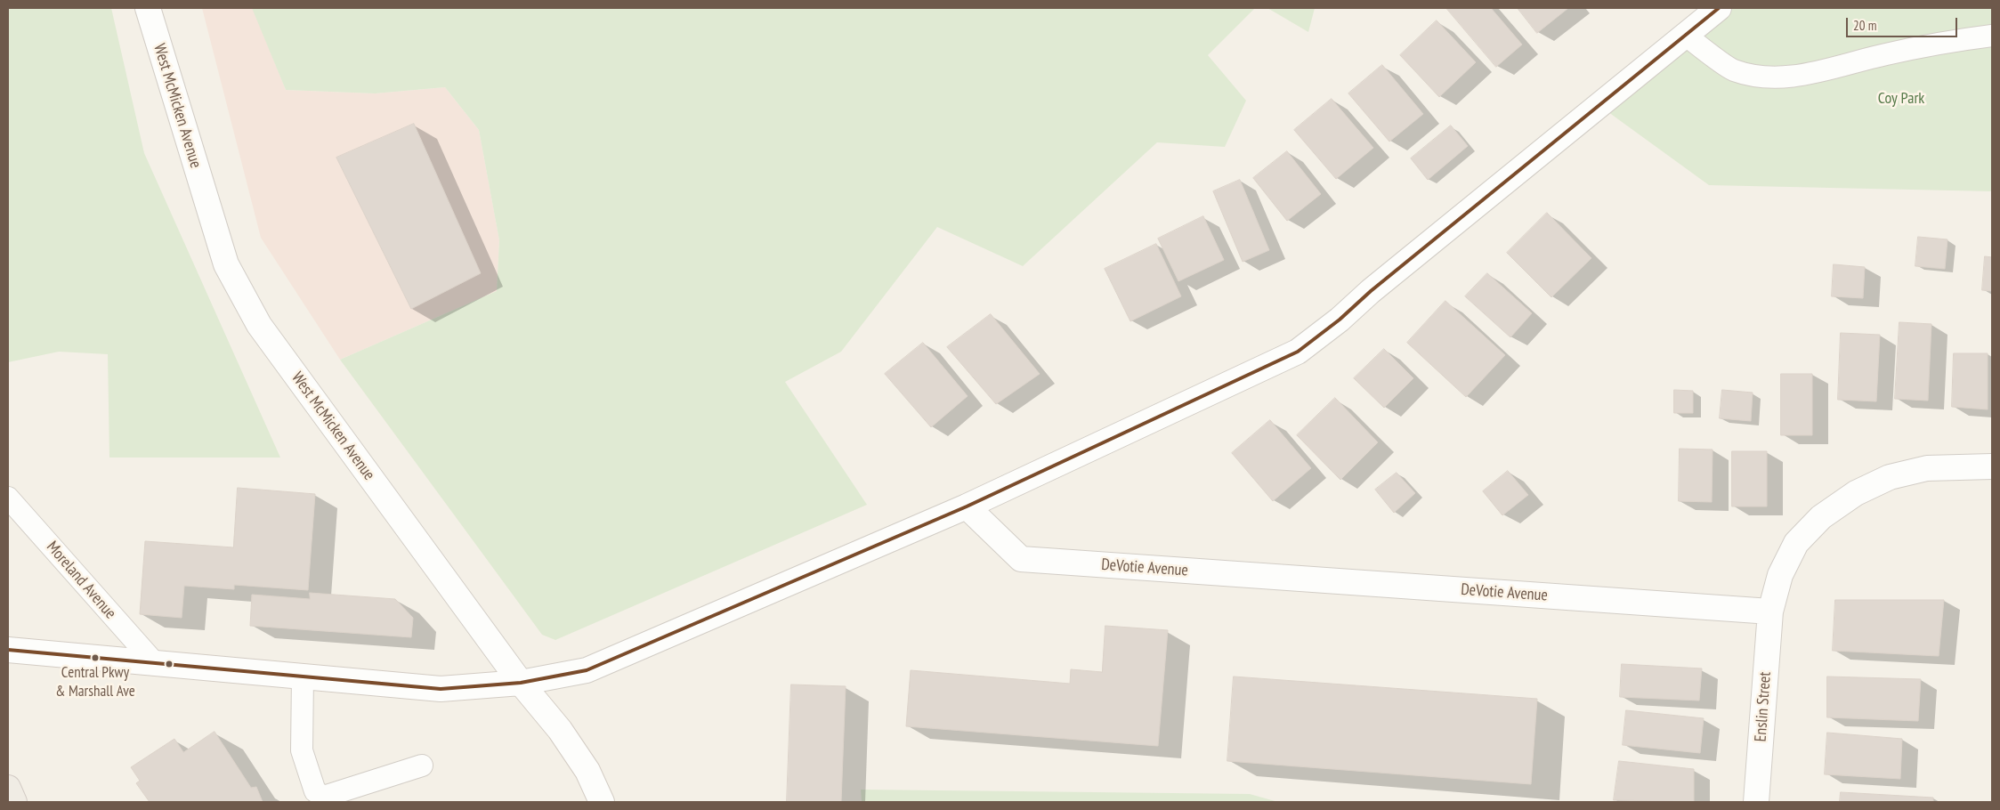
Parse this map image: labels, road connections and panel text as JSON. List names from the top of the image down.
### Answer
{
  "streets": {
    "street": ["West McMicken Avenue", "DeVotie Avenue", "Enslin Street"],
    "lane": ["Moreland Avenue"]
  },
  "crossings": [
    ["DeVotie Avenue", "Enslin Street"]
  ],
  "parks": ["Coy Park"],
  "places": ["Central Pkwy & Marshall Ave"],
  "scale_bar": "20 m"
}
